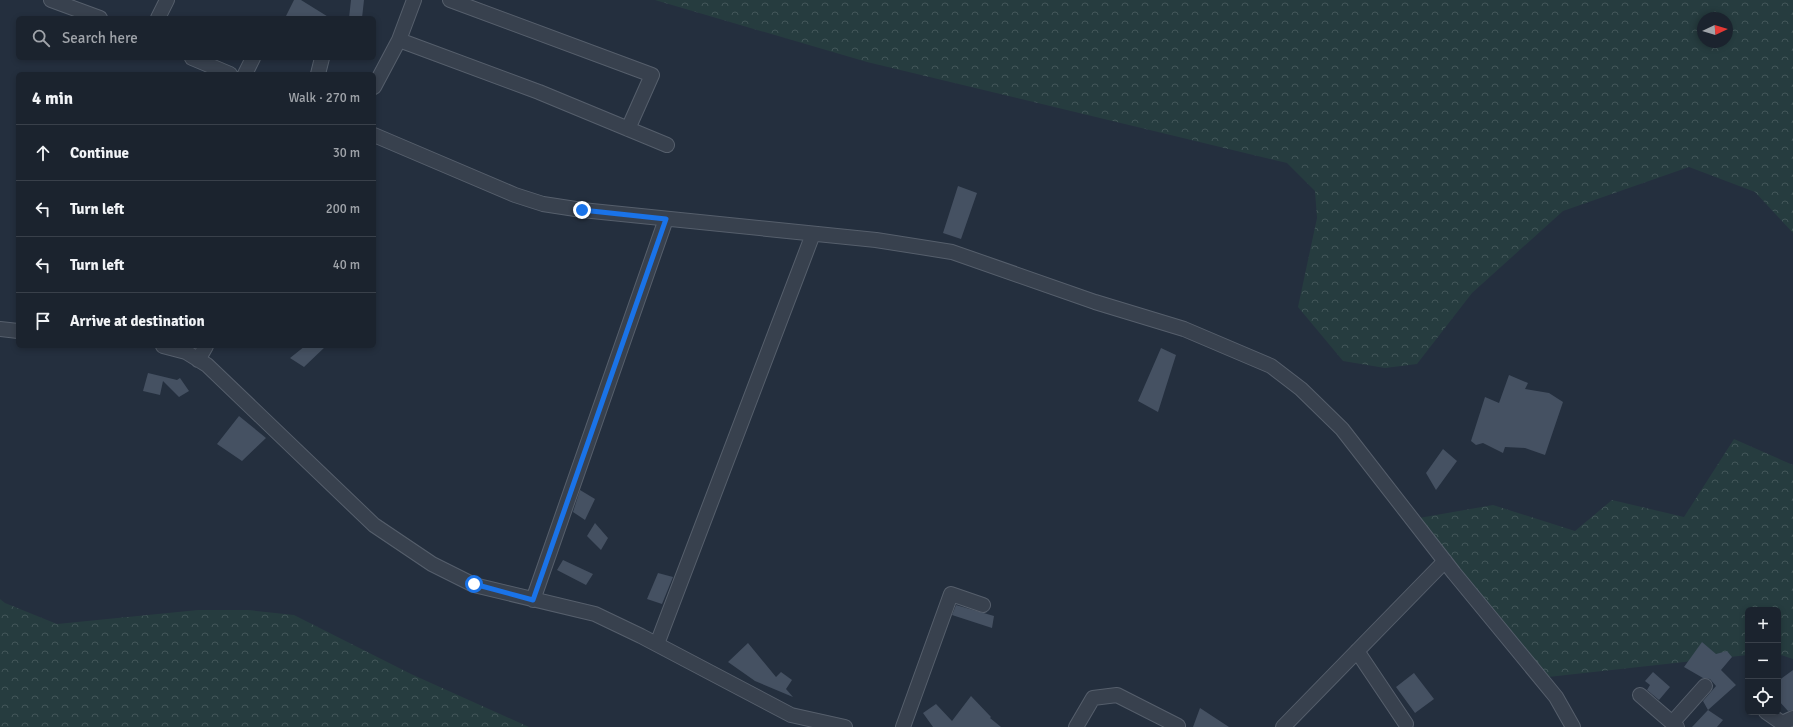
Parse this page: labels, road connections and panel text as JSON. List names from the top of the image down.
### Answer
{
  "north": "right",
  "page": {
    "search": "Search here",
    "heading": ["4 min", "Walk · 270 m"],
    "list": [
      ["Continue", "30 m"],
      ["Turn left", "200 m"],
      ["Turn left", "40 m"],
      "Arrive at destination"
    ],
    "map_buttons": ["+", "−"]
  }
}
